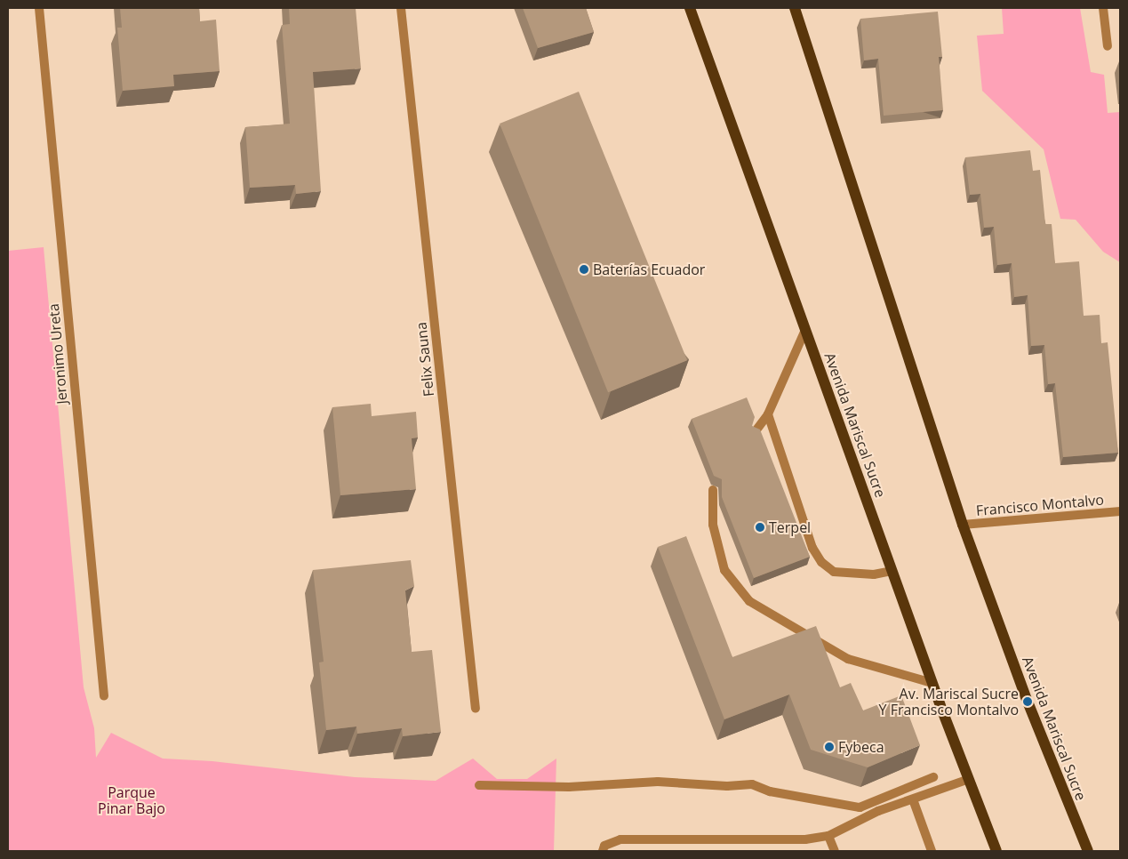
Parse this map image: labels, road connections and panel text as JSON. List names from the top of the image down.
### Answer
{
  "streets": {
    "main road": ["Avenida Mariscal Sucre"],
    "street": ["Jeronimo Ureta", "Felix Sauna", "Francisco Montalvo"]
  },
  "crossings": [
    ["Avenida Mariscal Sucre", "Francisco Montalvo"]
  ],
  "parks": ["Parque Pinar Bajo"],
  "places": [
    "Baterías Ecuador",
    "Terpel",
    "Av. Mariscal Sucre Y Francisco Montalvo",
    "Fybeca"
  ]
}
